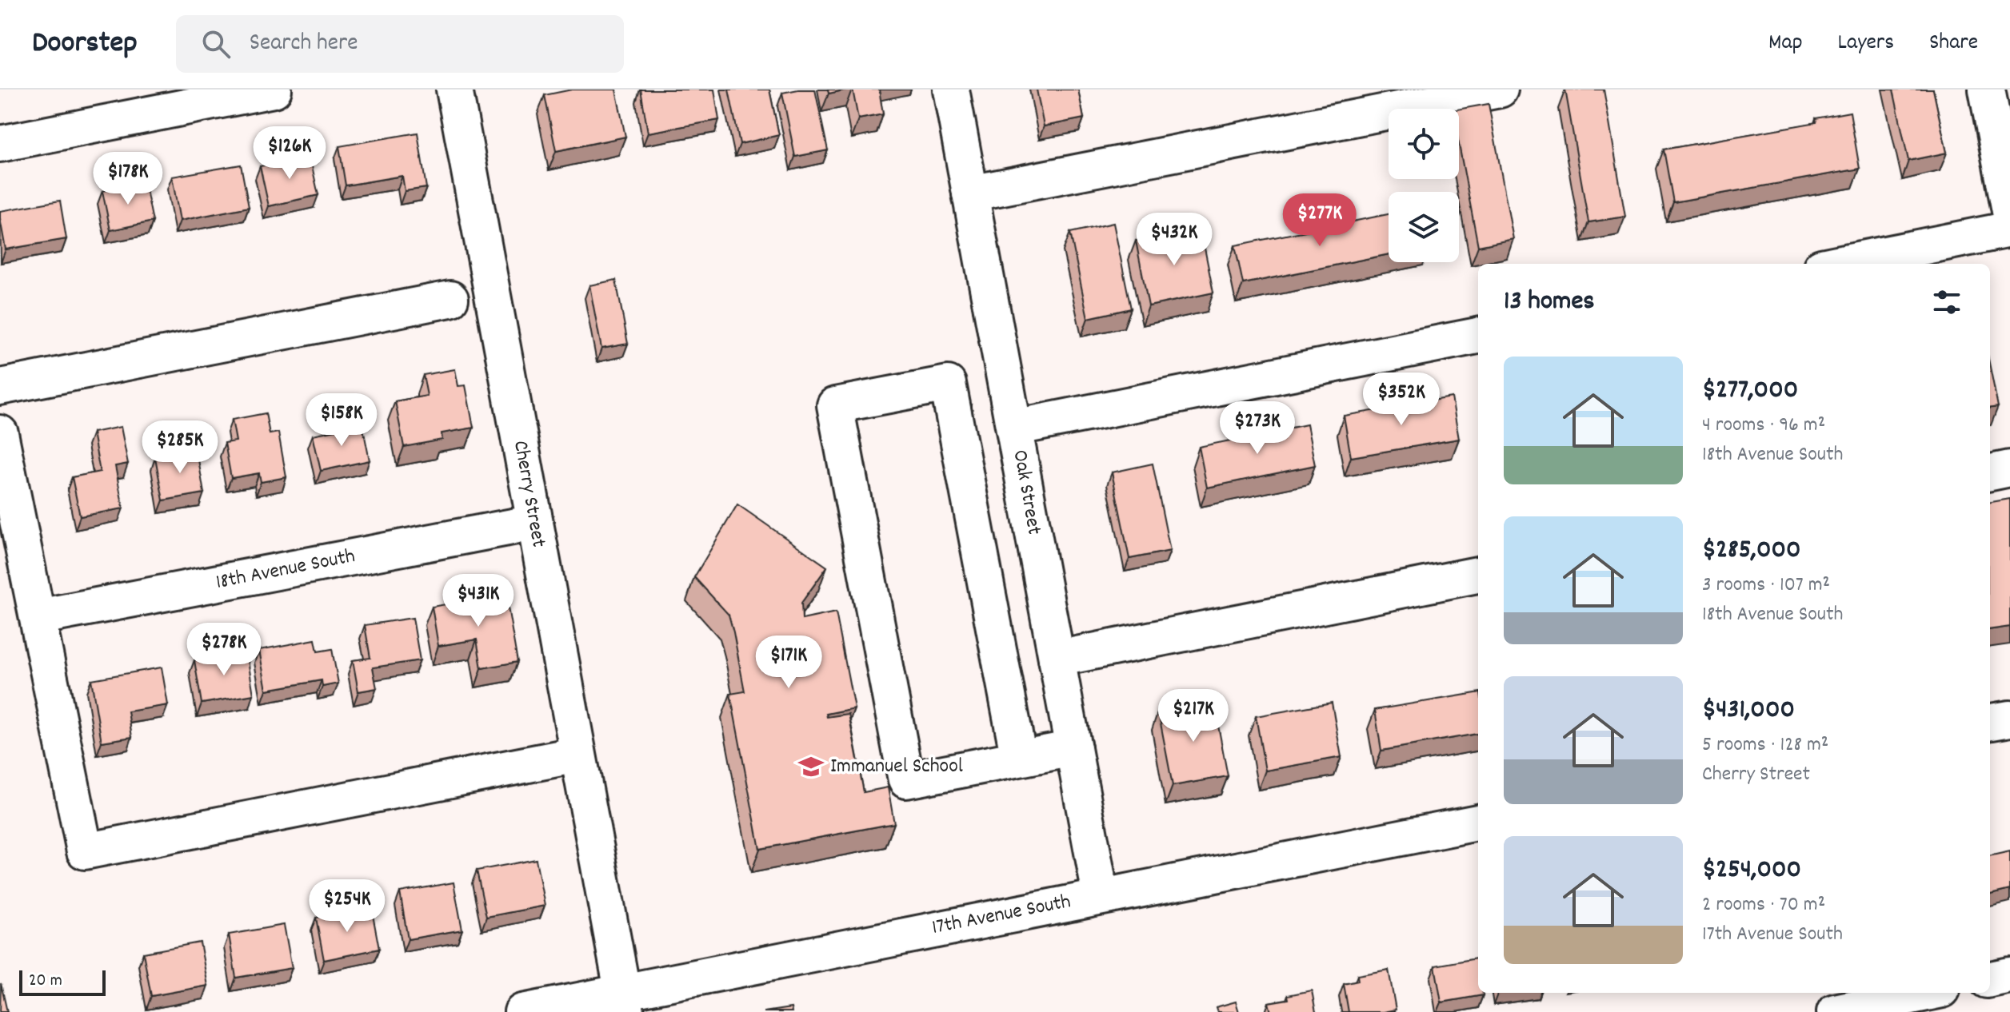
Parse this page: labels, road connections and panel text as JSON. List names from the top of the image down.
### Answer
{
  "streets": {
    "street": [
      "Oak Street",
      "Cherry Street",
      "18th Avenue South",
      "17th Avenue South"
    ]
  },
  "crossings": [
    ["Oak Street", "17th Avenue South"],
    ["Cherry Street", "18th Avenue South"],
    ["Cherry Street", "17th Avenue South"]
  ],
  "places": {
    "school or university": ["Immanuel School"]
  },
  "scale_bar": "20 m",
  "page": {
    "header": "Doorstep",
    "search": "Search here",
    "nav": ["Map", "Layers", "Share"],
    "price": [
      "$126K",
      "$178K",
      "$277K",
      "$432K",
      "$352K",
      "$158K",
      "$273K",
      "$285K",
      "$431K",
      "$278K",
      "$171K",
      "$217K",
      "$254K"
    ],
    "heading": "13 homes",
    "list": [
      {
        "name": "$277,000",
        "note": "4 rooms · 96 m² · 18th Avenue South"
      },
      {
        "name": "$285,000",
        "note": "3 rooms · 107 m² · 18th Avenue South"
      },
      {
        "name": "$431,000",
        "note": "5 rooms · 128 m² · Cherry Street"
      },
      {
        "name": "$254,000",
        "note": "2 rooms · 70 m² · 17th Avenue South"
      }
    ],
    "scale": "20 m"
  }
}
